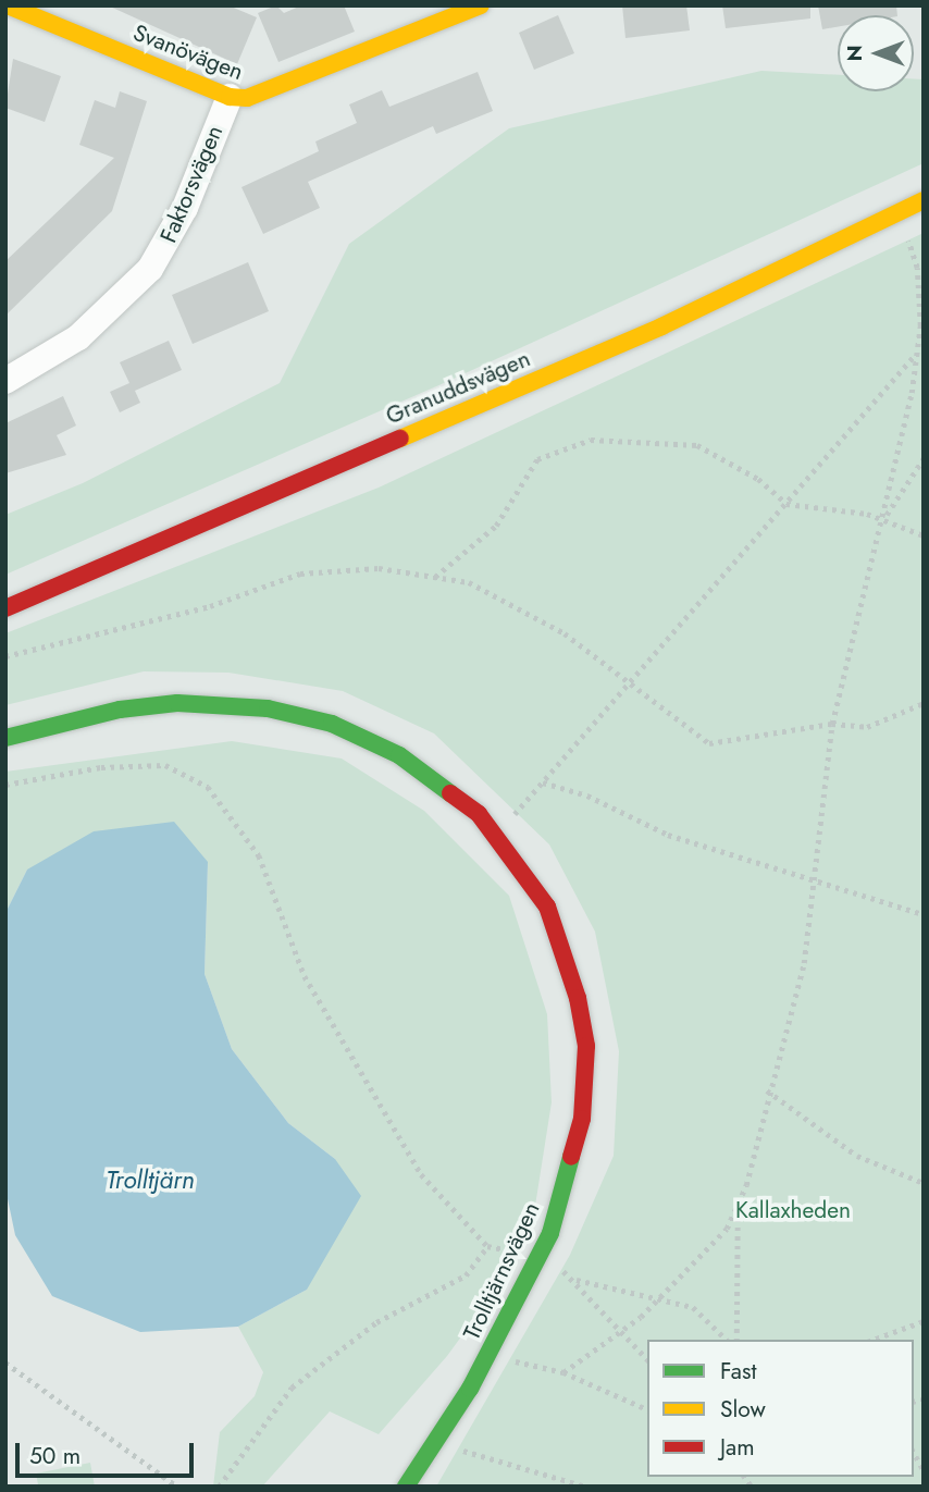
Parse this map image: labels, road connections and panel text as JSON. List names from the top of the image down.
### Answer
{
  "streets": {
    "street": [
      "Svanövägen",
      "Faktorsvägen",
      "Granuddsvägen",
      "Trolltjärnsvägen"
    ]
  },
  "crossings": [
    ["Svanövägen", "Faktorsvägen"]
  ],
  "water": ["Trolltjärn"],
  "parks": ["Kallaxheden"],
  "legend": ["Fast", "Slow", "Jam"],
  "scale_bar": "50 m",
  "north": "left"
}
